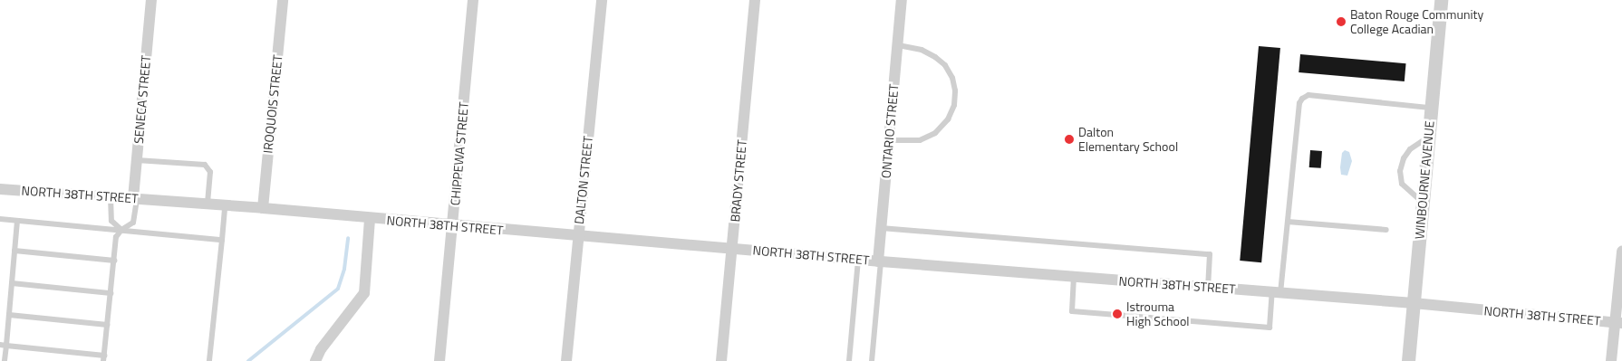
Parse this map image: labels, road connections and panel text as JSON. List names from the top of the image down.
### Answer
{
  "streets": {
    "street": [
      "SENECA STREET",
      "IROQUOIS STREET",
      "ONTARIO STREET",
      "CHIPPEWA STREET",
      "DALTON STREET",
      "WINBOURNE AVENUE",
      "BRADY STREET",
      "NORTH 38TH STREET"
    ]
  },
  "crossings": [
    ["SENECA STREET", "NORTH 38TH STREET"],
    ["IROQUOIS STREET", "NORTH 38TH STREET"],
    ["ONTARIO STREET", "NORTH 38TH STREET"],
    ["CHIPPEWA STREET", "NORTH 38TH STREET"],
    ["DALTON STREET", "NORTH 38TH STREET"],
    ["WINBOURNE AVENUE", "NORTH 38TH STREET"],
    ["BRADY STREET", "NORTH 38TH STREET"]
  ],
  "places": ["Baton Rouge Community College Acadian", "Dalton Elementary School", "Istrouma High School"]
}
